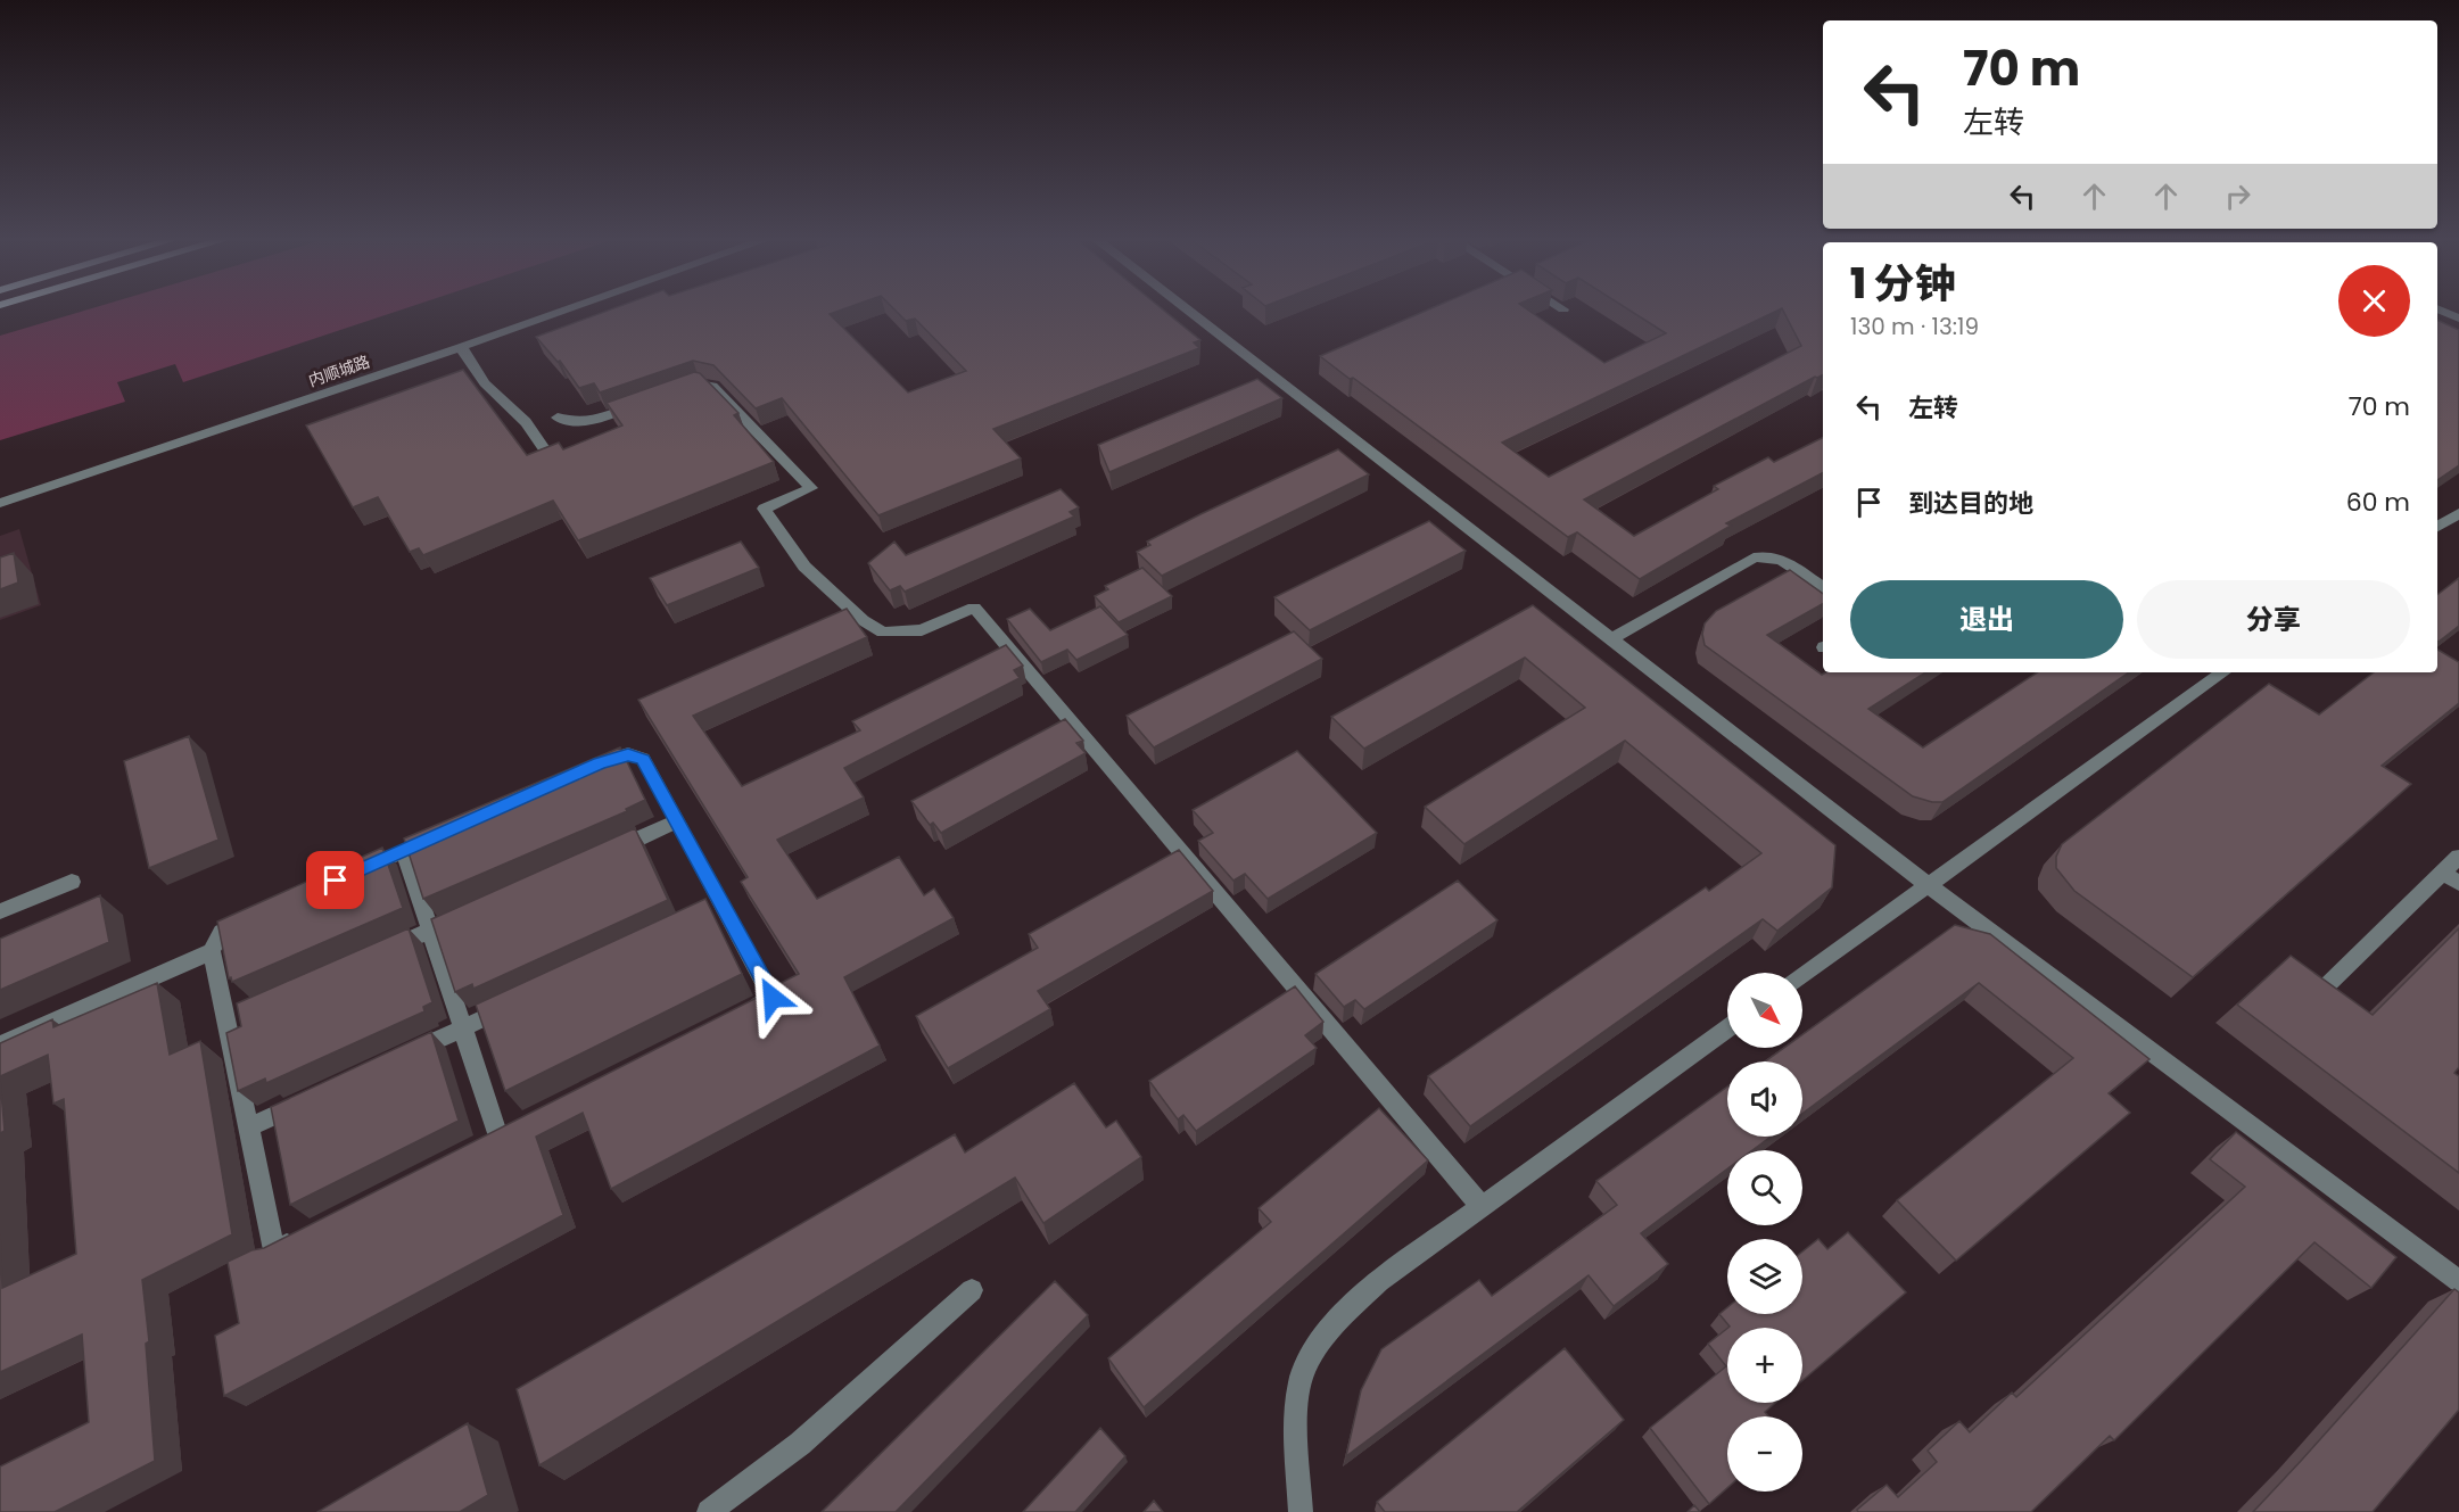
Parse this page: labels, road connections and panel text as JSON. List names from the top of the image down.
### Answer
{
  "streets": {
    "street": ["内顺城路"]
  },
  "north": "bottom right",
  "page": {
    "turn": ["70 m", "左转"],
    "heading": ["1 分钟", "130 m · 13:19"],
    "list": [
      {
        "name": "左转",
        "value": "70 m"
      },
      {
        "name": "到达目的地",
        "value": "60 m"
      }
    ],
    "buttons": ["退出", "分享"],
    "map_buttons": ["+", "−"]
  }
}
